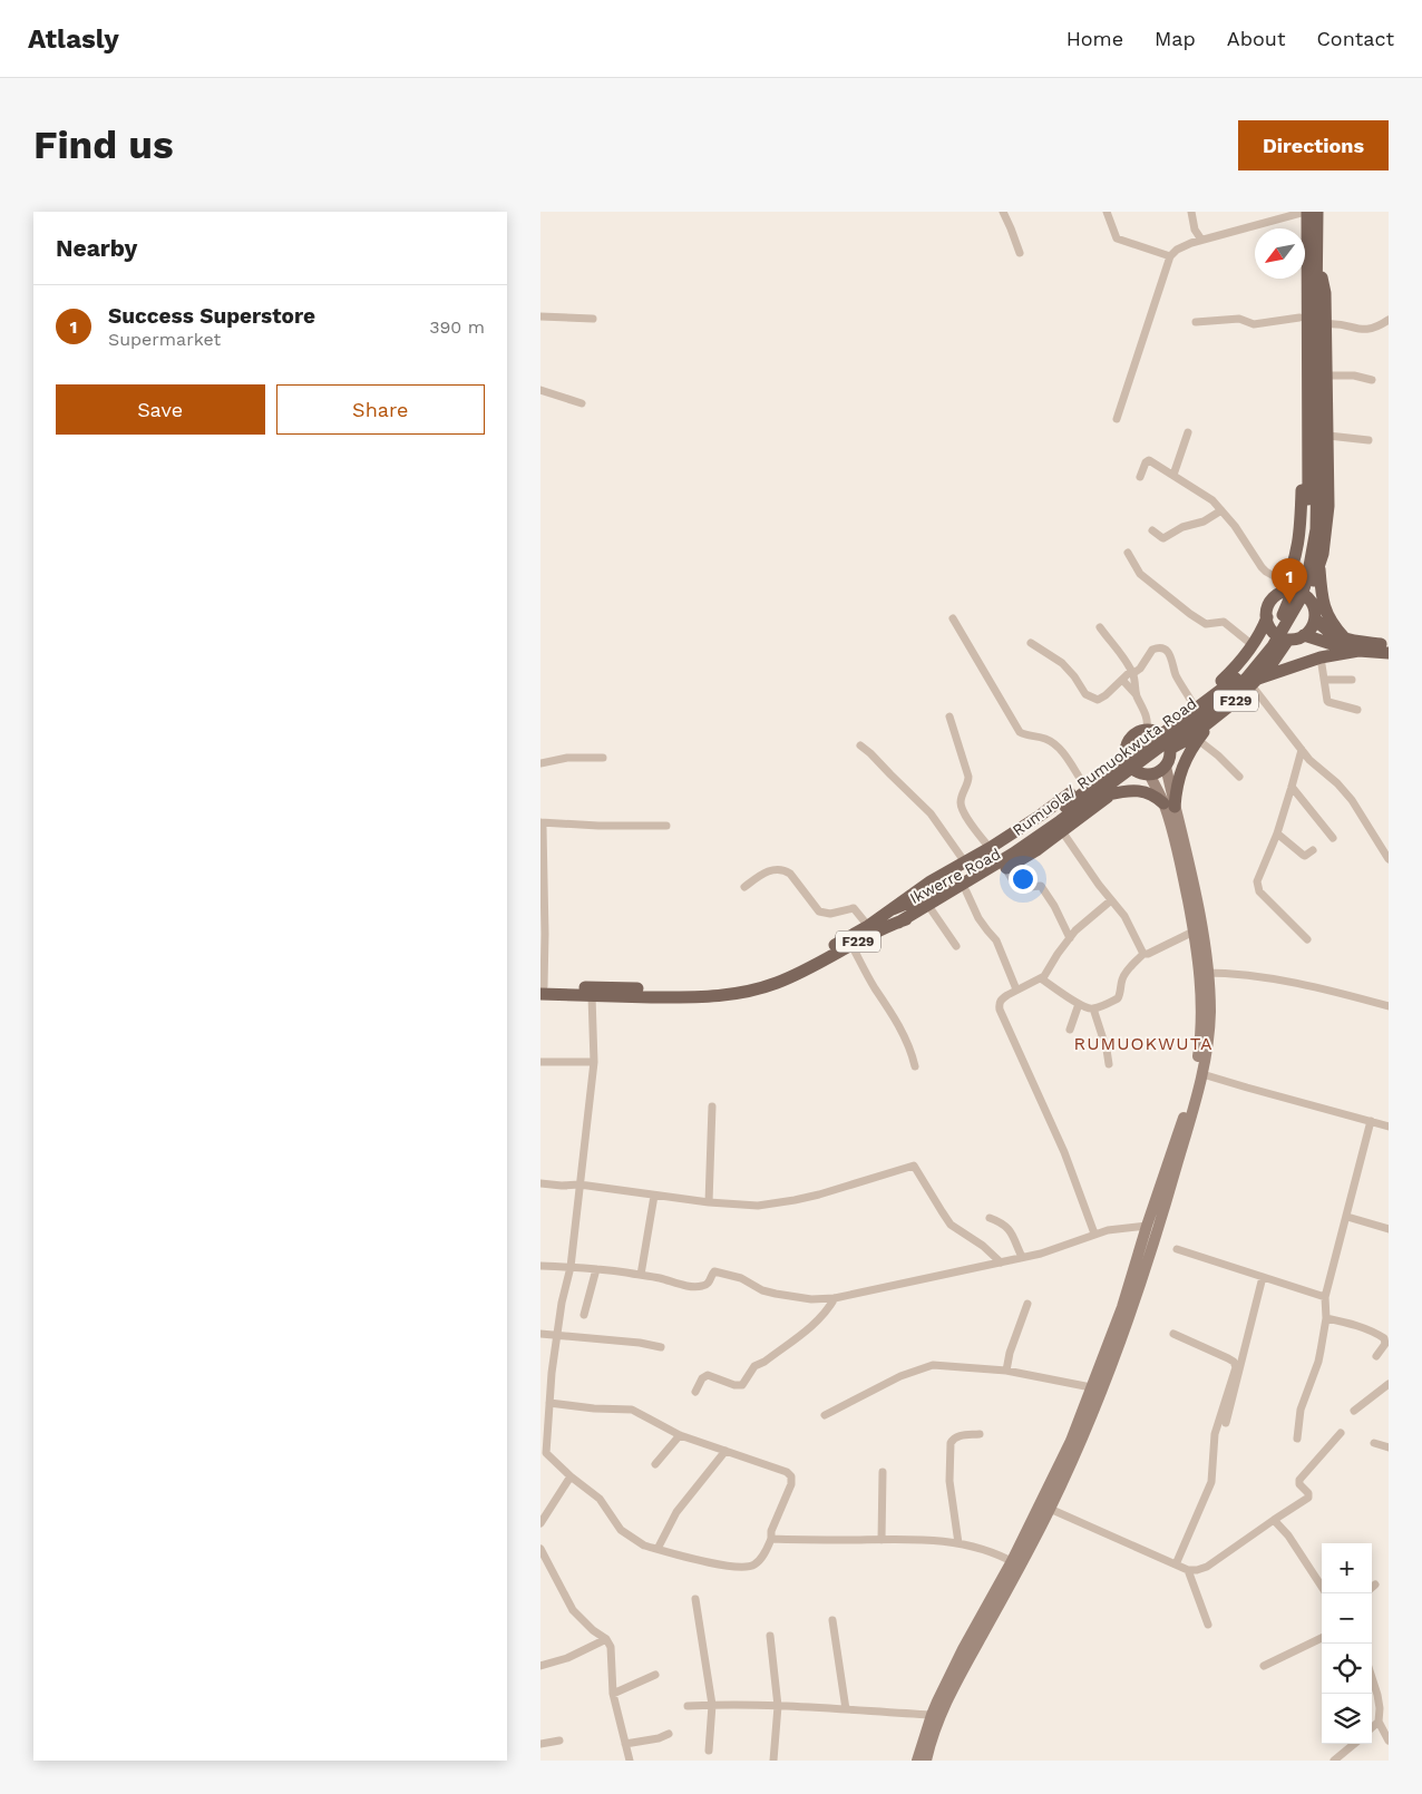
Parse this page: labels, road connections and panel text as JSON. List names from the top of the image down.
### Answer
{
  "streets": {
    "main road": ["F229", "Rumuola/ Rumuokwuta Road", "Ikwerre Road"]
  },
  "crossings": [
    ["F229", "Ikwerre Road"],
    ["Rumuola/ Rumuokwuta Road", "Ikwerre Road"]
  ],
  "districts": ["RUMUOKWUTA"],
  "north": "bottom left",
  "page": {
    "header": "Atlasly",
    "nav": [
      "Home",
      "Map",
      "About",
      "Contact"
    ],
    "buttons": [
      "Directions",
      ["Save", "Share"]
    ],
    "title": "Find us",
    "heading": "Nearby",
    "list": [
      {
        "mark": "1",
        "name": "Success Superstore",
        "note": "Supermarket",
        "value": "390 m"
      }
    ],
    "pins": "1",
    "map_buttons": ["+", "−"]
  }
}
